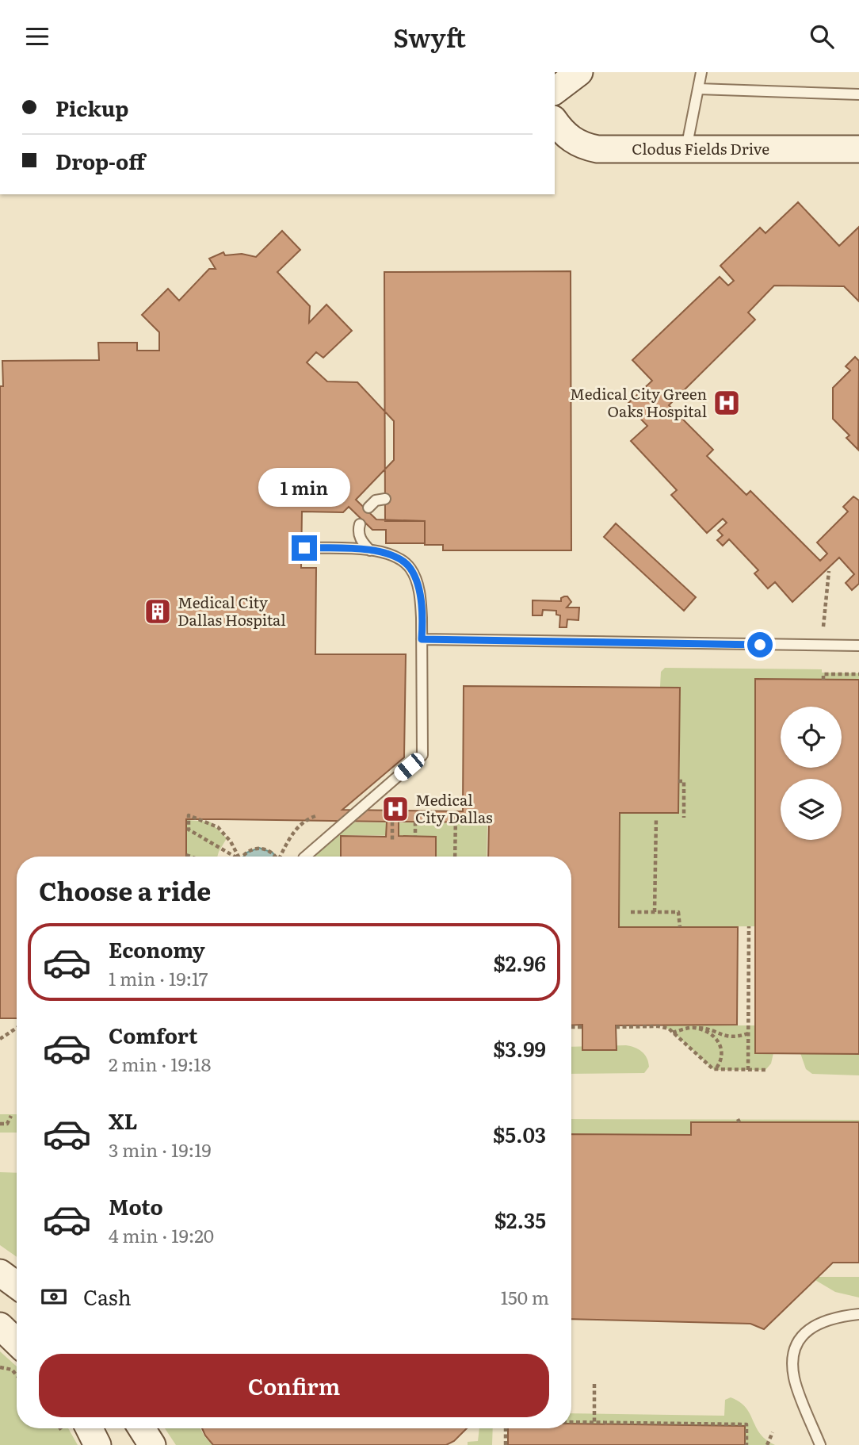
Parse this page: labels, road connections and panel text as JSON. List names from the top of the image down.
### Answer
{
  "streets": {
    "street": ["Clodus Fields Drive"]
  },
  "places": {
    "hospital": ["Medical City Green Oaks Hospital", "Medical City Dallas"],
    "building": ["Medical City Dallas Hospital"]
  },
  "page": {
    "header": "Swyft",
    "banner": ["Pickup", "Drop-off"],
    "bubble": "1 min",
    "heading": "Choose a ride",
    "list": [
      {
        "name": "Economy",
        "note": "1 min · 19:17",
        "value": "$2.96"
      },
      {
        "name": "Comfort",
        "note": "2 min · 19:18",
        "value": "$3.99"
      },
      {
        "name": "XL",
        "note": "3 min · 19:19",
        "value": "$5.03"
      },
      {
        "name": "Moto",
        "note": "4 min · 19:20",
        "value": "$2.35"
      }
    ],
    "pay": ["Cash", "150 m"],
    "buttons": "Confirm"
  }
}
